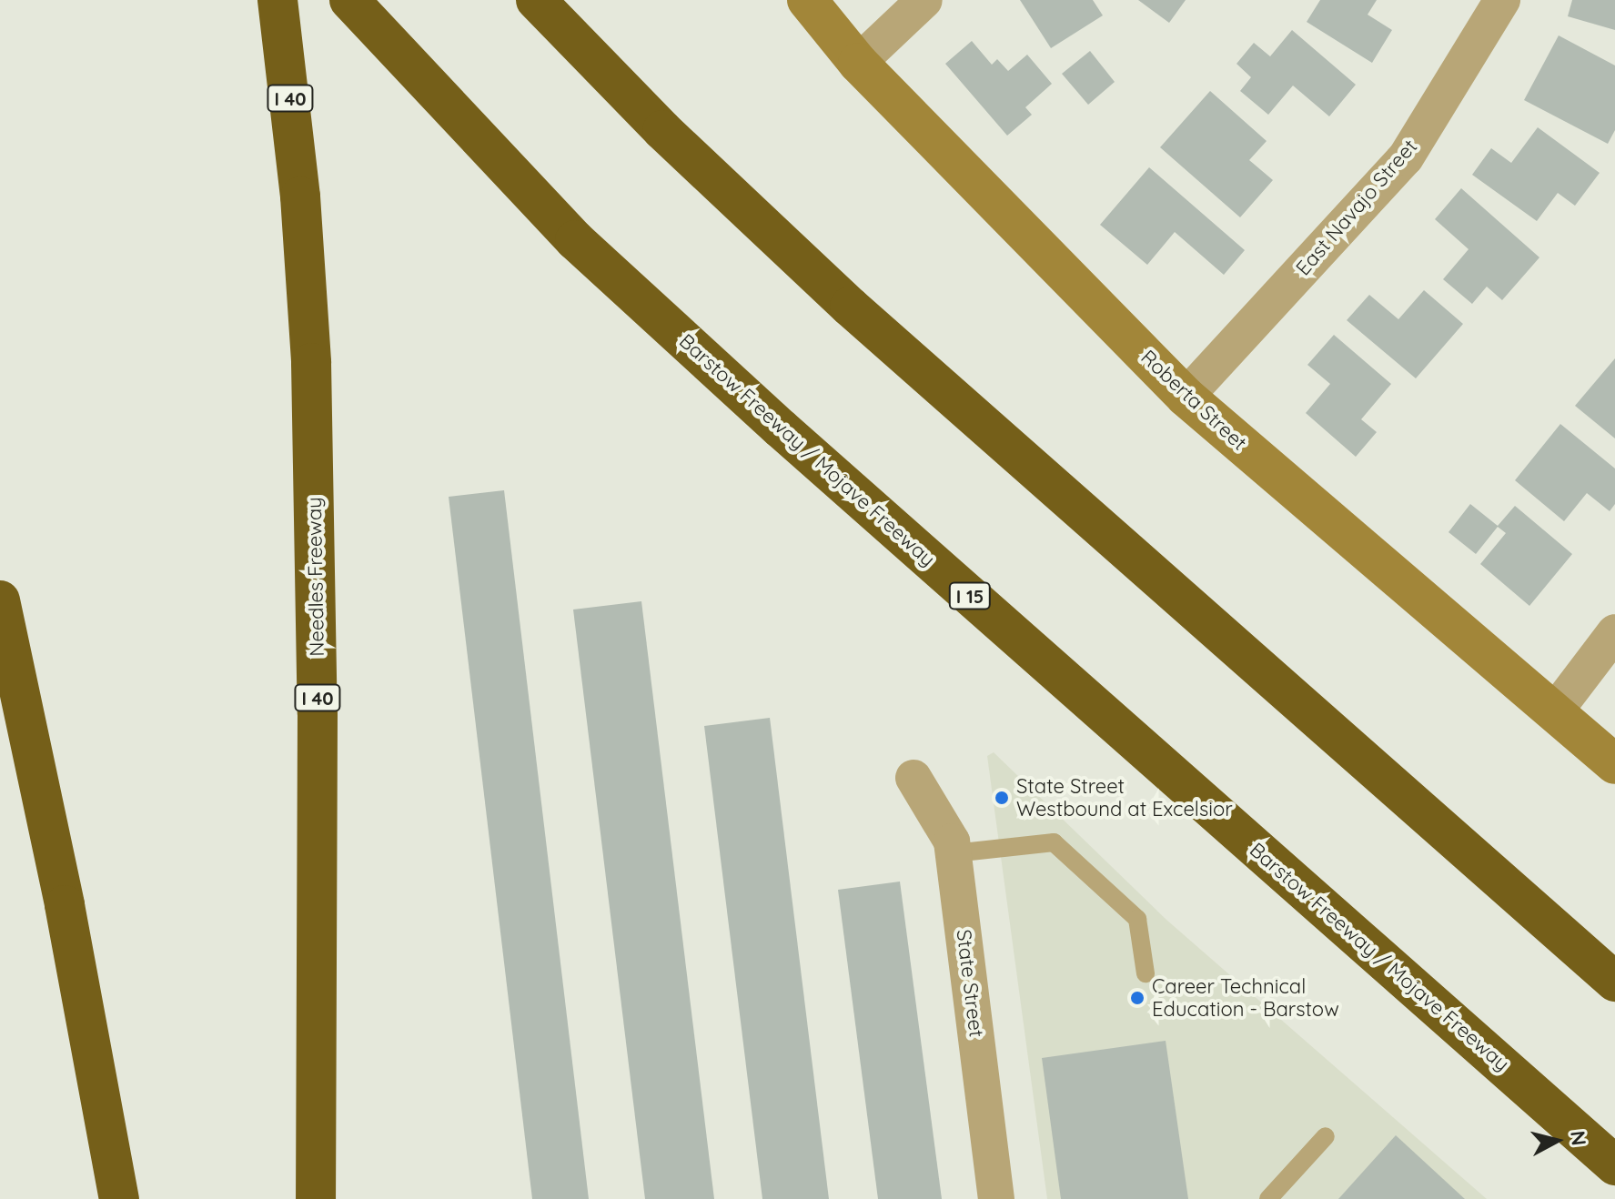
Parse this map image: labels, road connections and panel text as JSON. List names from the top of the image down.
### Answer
{
  "streets": {
    "highway": [
      "I 40",
      "Barstow Freeway / Mojave Freeway",
      "Needles Freeway",
      "I 15"
    ],
    "street": ["East Navajo Street", "Roberta Street", "State Street"]
  },
  "crossings": [
    ["East Navajo Street", "Roberta Street"]
  ],
  "places": ["State Street Westbound at Excelsior", "Career Technical Education - Barstow"],
  "north": "right"
}
